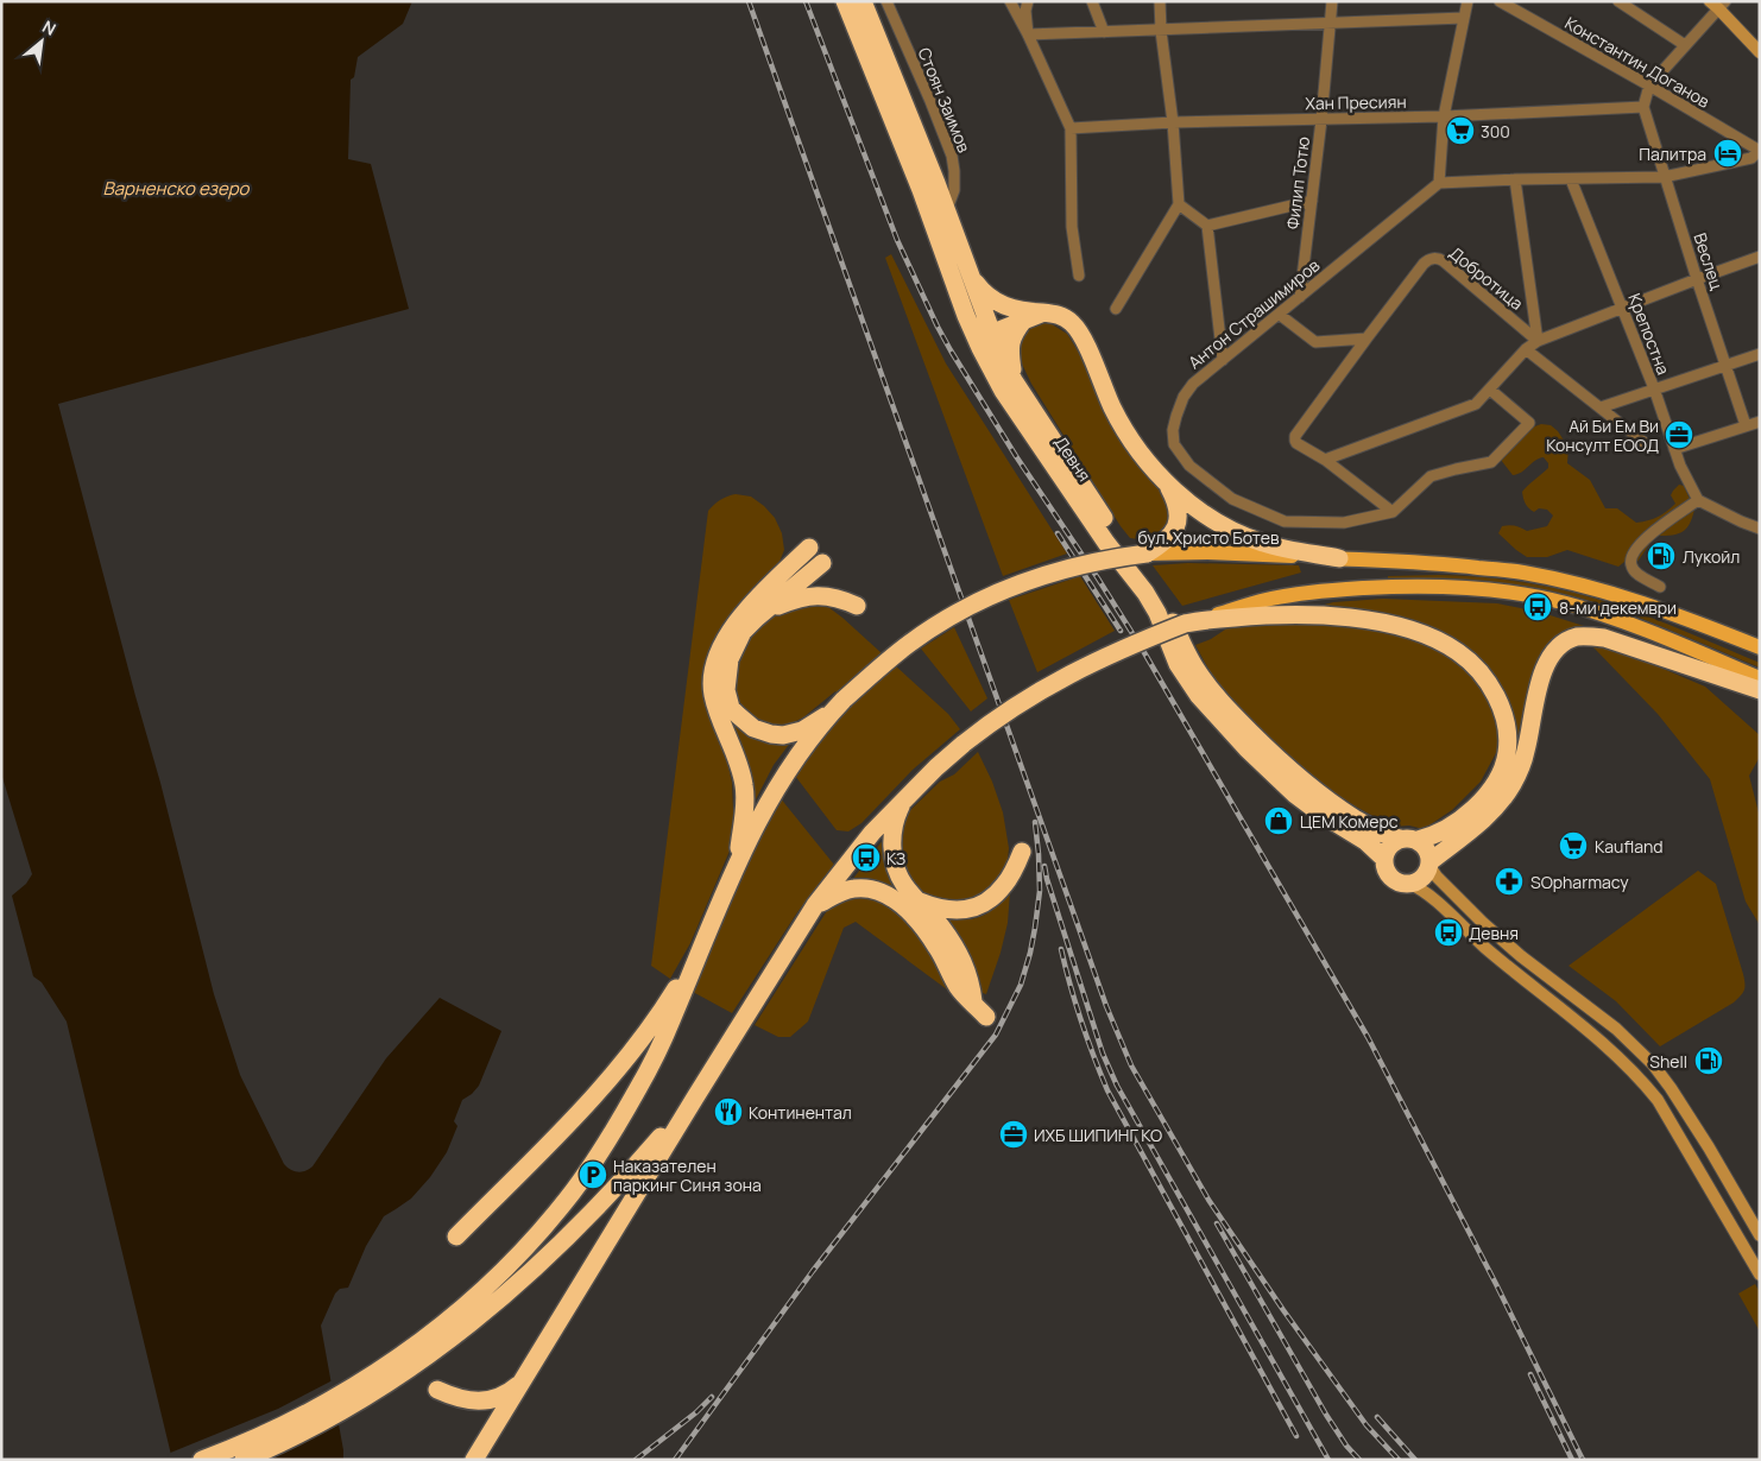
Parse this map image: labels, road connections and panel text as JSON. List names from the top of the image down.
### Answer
{
  "streets": {
    "highway": ["Девня", "бул. Христо Ботев"],
    "street": [
      "Константин Доганов",
      "Стоян Заимов",
      "Хан Пресиян",
      "Филип Тотю",
      "Веслец",
      "Добротица",
      "Антон Страшимиров",
      "Крепостна"
    ]
  },
  "crossings": [
    ["Стоян Заимов", "Девня"],
    ["Хан Пресиян", "Филип Тотю"],
    ["Хан Пресиян", "Веслец"],
    ["Филип Тотю", "Антон Страшимиров"]
  ],
  "water": ["Варненско езеро"],
  "places": {
    "supermarket": ["300", "Kaufland"],
    "hotel": ["Палитра"],
    "office": ["Ай Би Ем Ви Консулт ЕООД", "ИХБ ШИПИНГ КО"],
    "fuel station": ["Лукойл", "Shell"],
    "bus stop": ["8-ми декември", "КЗ", "Девня"],
    "shop": ["ЦЕМ Комерс"],
    "pharmacy": ["SOpharmacy"],
    "restaurant": ["Континентал"],
    "parking": ["Наказателен паркинг Синя зона"]
  },
  "north": "top right"
}
